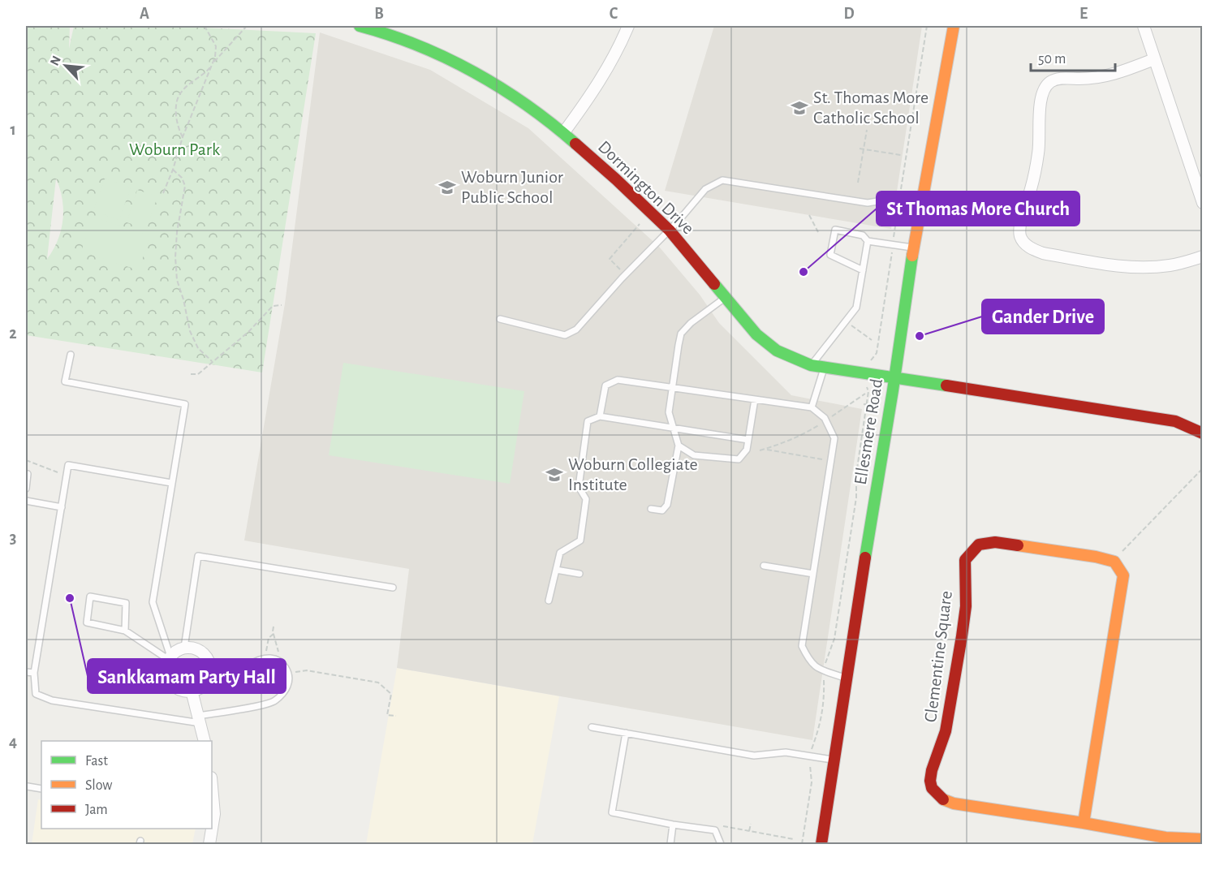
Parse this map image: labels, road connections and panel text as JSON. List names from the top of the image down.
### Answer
{
  "streets": {
    "street": ["Dormington Drive", "Ellesmere Road", "Clementine Square"]
  },
  "crossings": [
    ["Dormington Drive", "Ellesmere Road"]
  ],
  "parks": ["Woburn Park"],
  "places": {
    "school or university": ["St. Thomas More Catholic School", "Woburn Junior Public School", "Woburn Collegiate Institute"],
    "other": ["St Thomas More Church", "Gander Drive", "Sankkamam Party Hall"]
  },
  "legend": ["Fast", "Slow", "Jam"],
  "scale_bar": "50 m",
  "north": "top left",
  "grid": {
    "columns": [
      "A",
      "B",
      "C",
      "D",
      "E"
    ],
    "rows": [
      "1",
      "2",
      "3",
      "4"
    ]
  }
}
